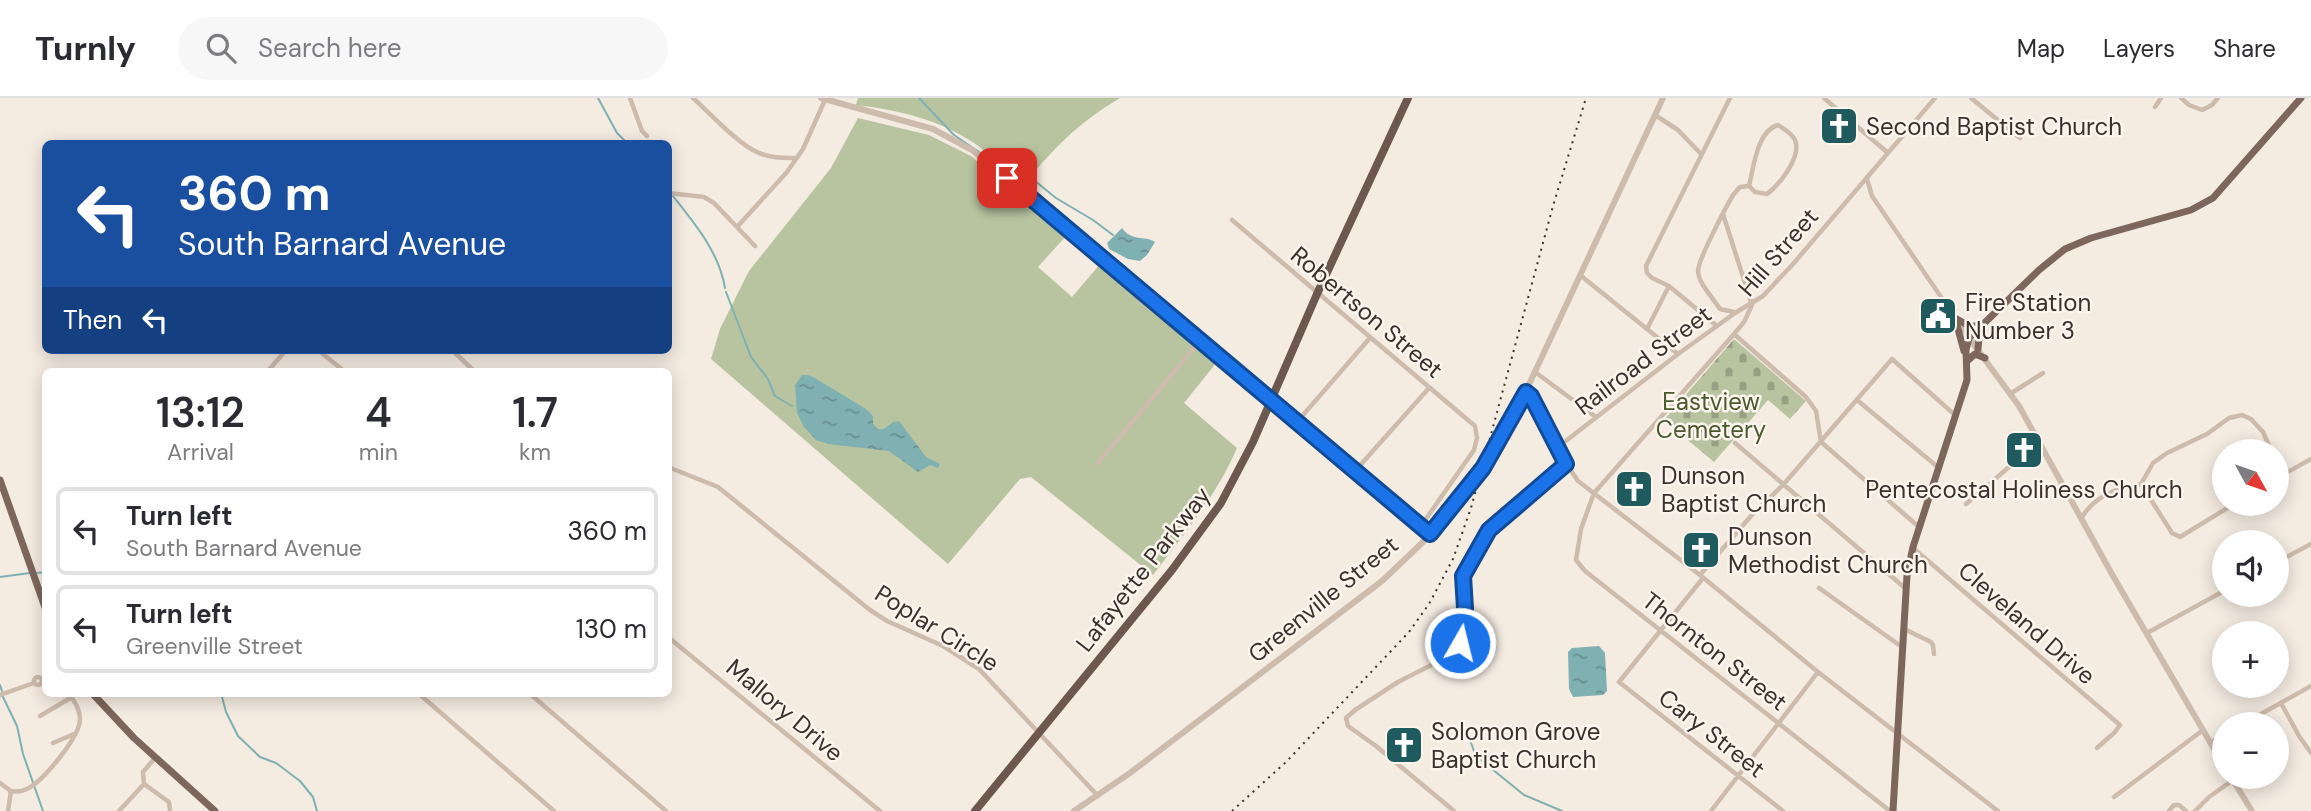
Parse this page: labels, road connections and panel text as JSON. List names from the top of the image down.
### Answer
{
  "streets": {
    "highway": ["Lafayette Parkway"],
    "street": [
      "Hill Street",
      "Robertson Street",
      "Railroad Street",
      "Greenville Street",
      "Cleveland Drive",
      "Poplar Circle",
      "Thornton Street",
      "Mallory Drive",
      "Cary Street"
    ]
  },
  "crossings": [
    ["Hill Street", "Railroad Street"],
    ["Hill Street", "Thornton Street"],
    ["Robertson Street", "Lafayette Parkway"],
    ["Lafayette Parkway", "Poplar Circle"],
    ["Greenville Street", "Poplar Circle"],
    ["Thornton Street", "Cary Street"]
  ],
  "parks": ["Eastview Cemetery"],
  "places": {
    "church": [
      "Second Baptist Church",
      "Pentecostal Holiness Church",
      "Dunson Baptist Church",
      "Dunson Methodist Church",
      "Solomon Grove Baptist Church"
    ],
    "public building": ["Fire Station Number 3"]
  },
  "north": "bottom right",
  "page": {
    "header": "Turnly",
    "search": "Search here",
    "nav": ["Map", "Layers", "Share"],
    "turn": ["360 m", "South Barnard Avenue"],
    "then": "Then",
    "eta": [
      "13:12",
      "Arrival",
      "4",
      "min",
      "1.7",
      "km"
    ],
    "map_buttons": ["+", "−"],
    "list": [
      {
        "name": "Turn left",
        "note": "South Barnard Avenue",
        "value": "360 m"
      },
      {
        "name": "Turn left",
        "note": "Greenville Street",
        "value": "130 m"
      }
    ]
  }
}
